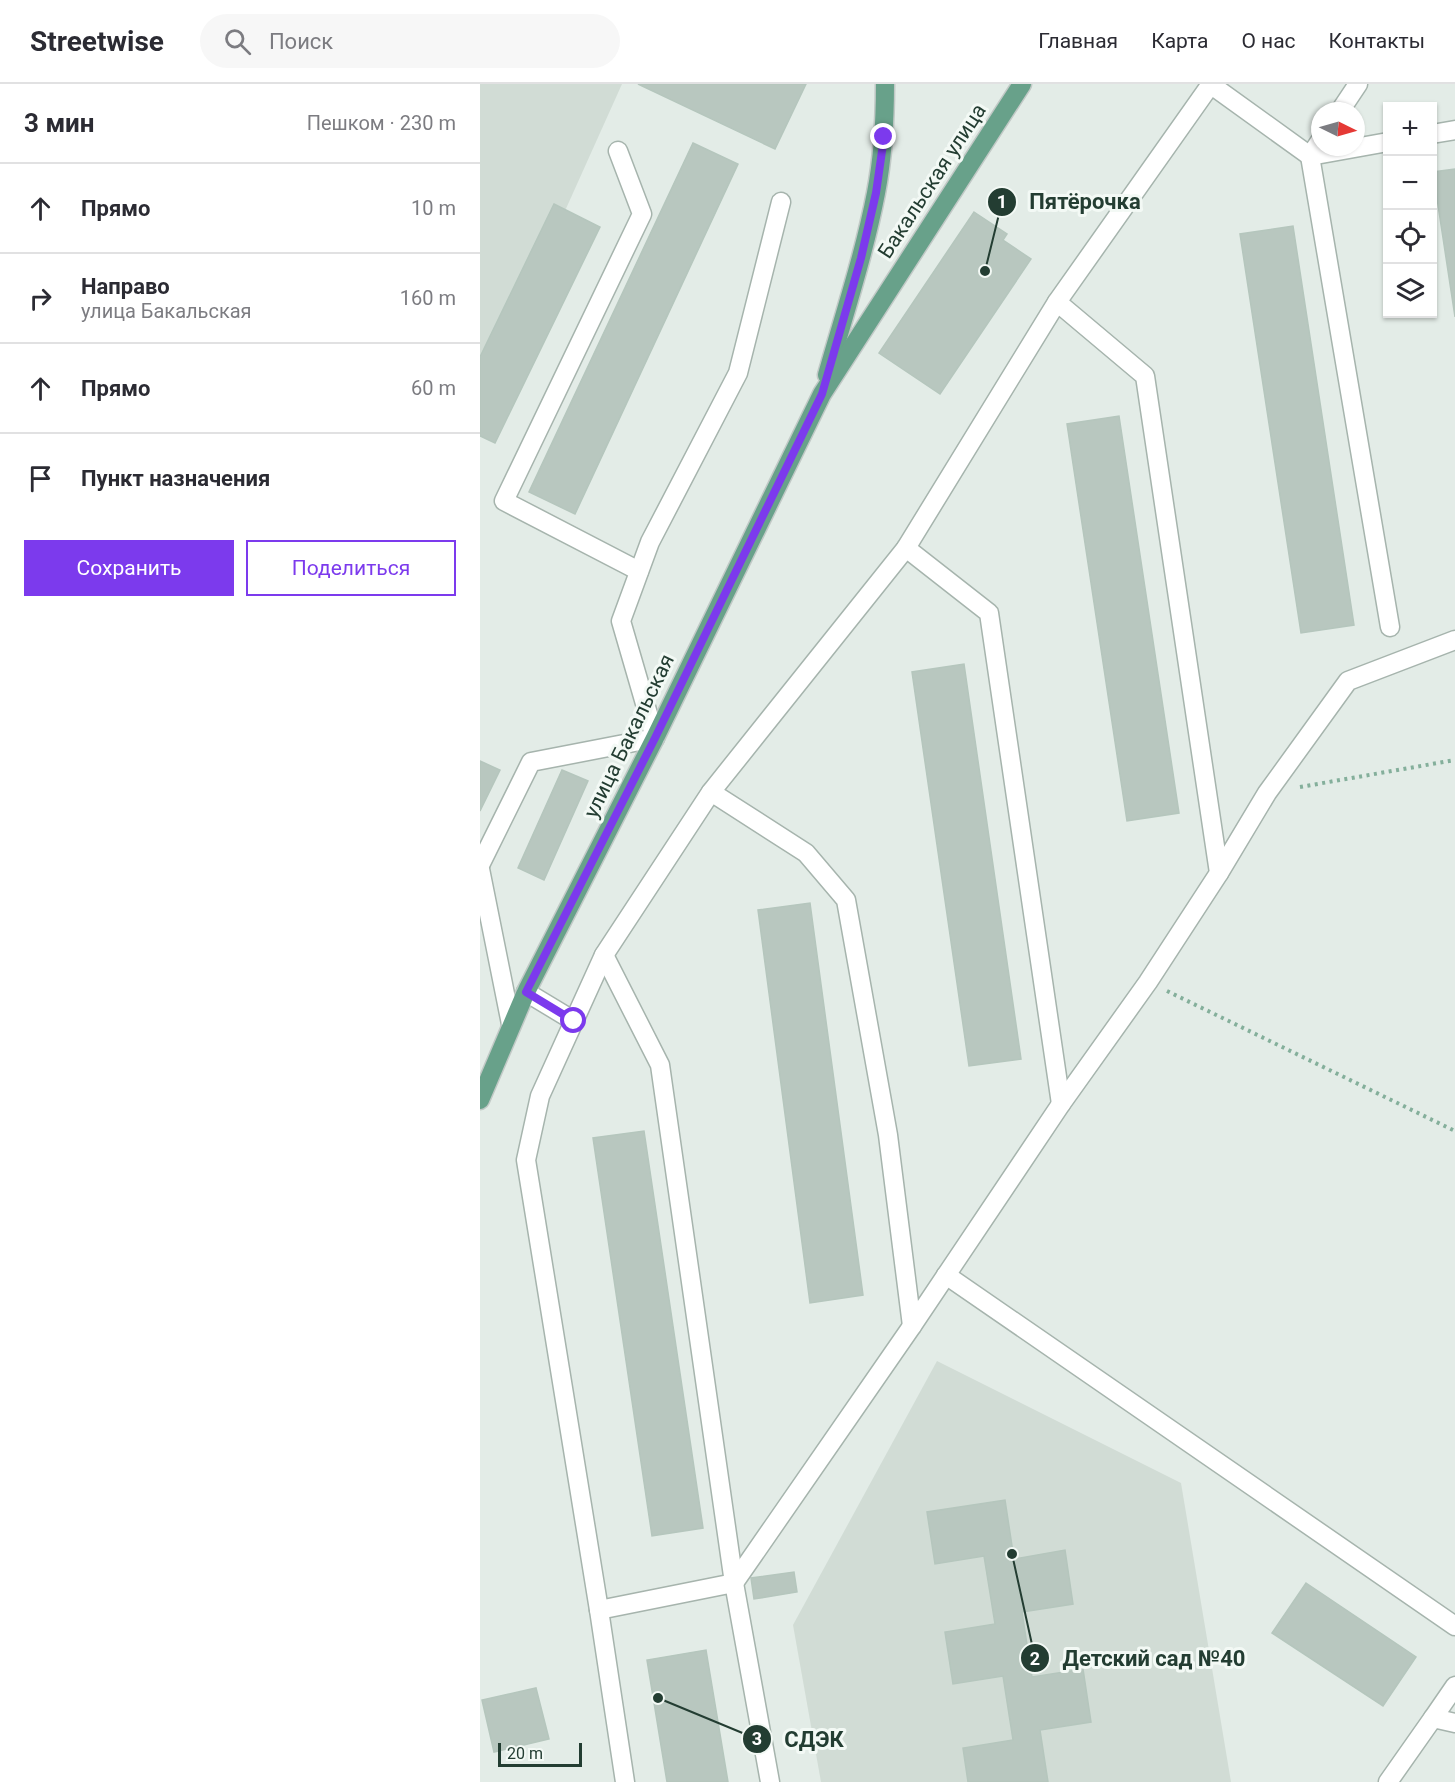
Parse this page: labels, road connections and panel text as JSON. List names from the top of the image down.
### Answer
{
  "streets": {
    "main road": ["Бакальская улица", "улица Бакальская"]
  },
  "crossings": [
    ["Бакальская улица", "улица Бакальская"]
  ],
  "places": ["Пятёрочка", "Детский сад №40", "СДЭК"],
  "scale_bar": "20 m",
  "north": "right",
  "page": {
    "header": "Streetwise",
    "search": "Поиск",
    "nav": [
      "Главная",
      "Карта",
      "О нас",
      "Контакты"
    ],
    "heading": ["3 мин", "Пешком · 230 m"],
    "map_buttons": ["+", "−"],
    "list": [
      ["Прямо", "10 m"],
      ["Направо", "улица Бакальская", "160 m"],
      ["Прямо", "60 m"],
      "Пункт назначения"
    ],
    "buttons": ["Сохранить", "Поделиться"],
    "scale": "20 m"
  }
}
